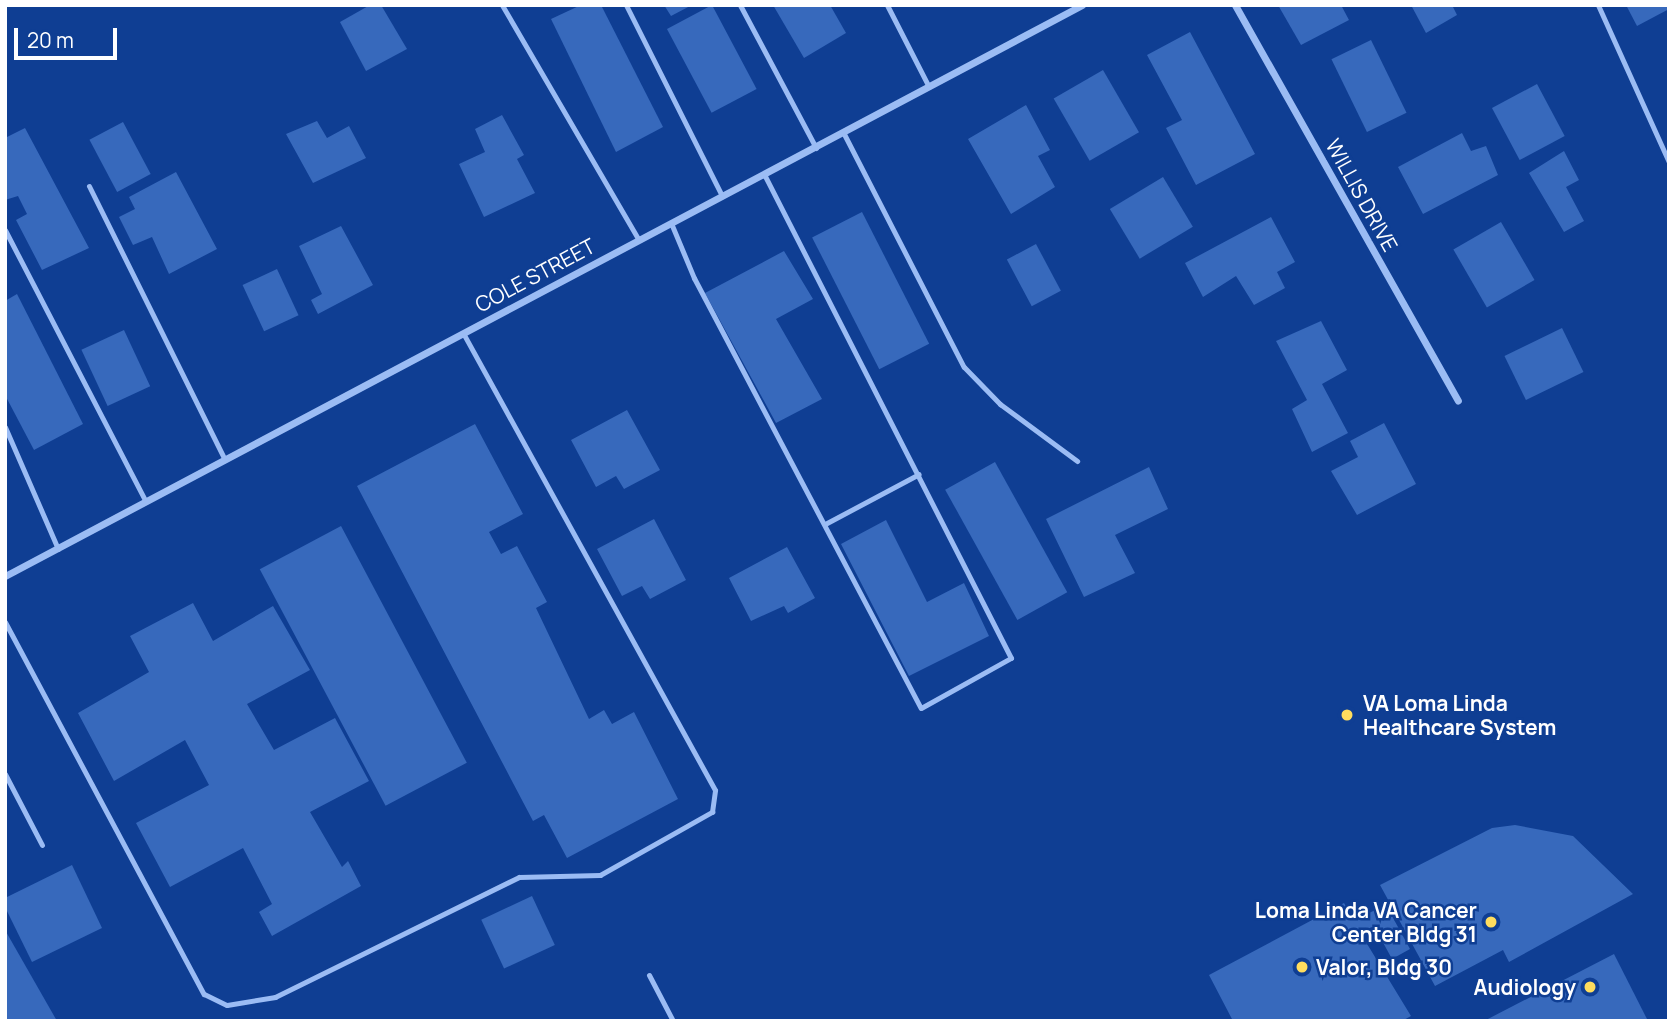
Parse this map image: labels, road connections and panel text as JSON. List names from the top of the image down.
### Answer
{
  "streets": {
    "street": ["WILLIS DRIVE", "COLE STREET"]
  },
  "places": [
    "VA Loma Linda Healthcare System",
    "Loma Linda VA Cancer Center Bldg 31",
    "Valor, Bldg 30",
    "Audiology"
  ],
  "scale_bar": "20 m"
}
